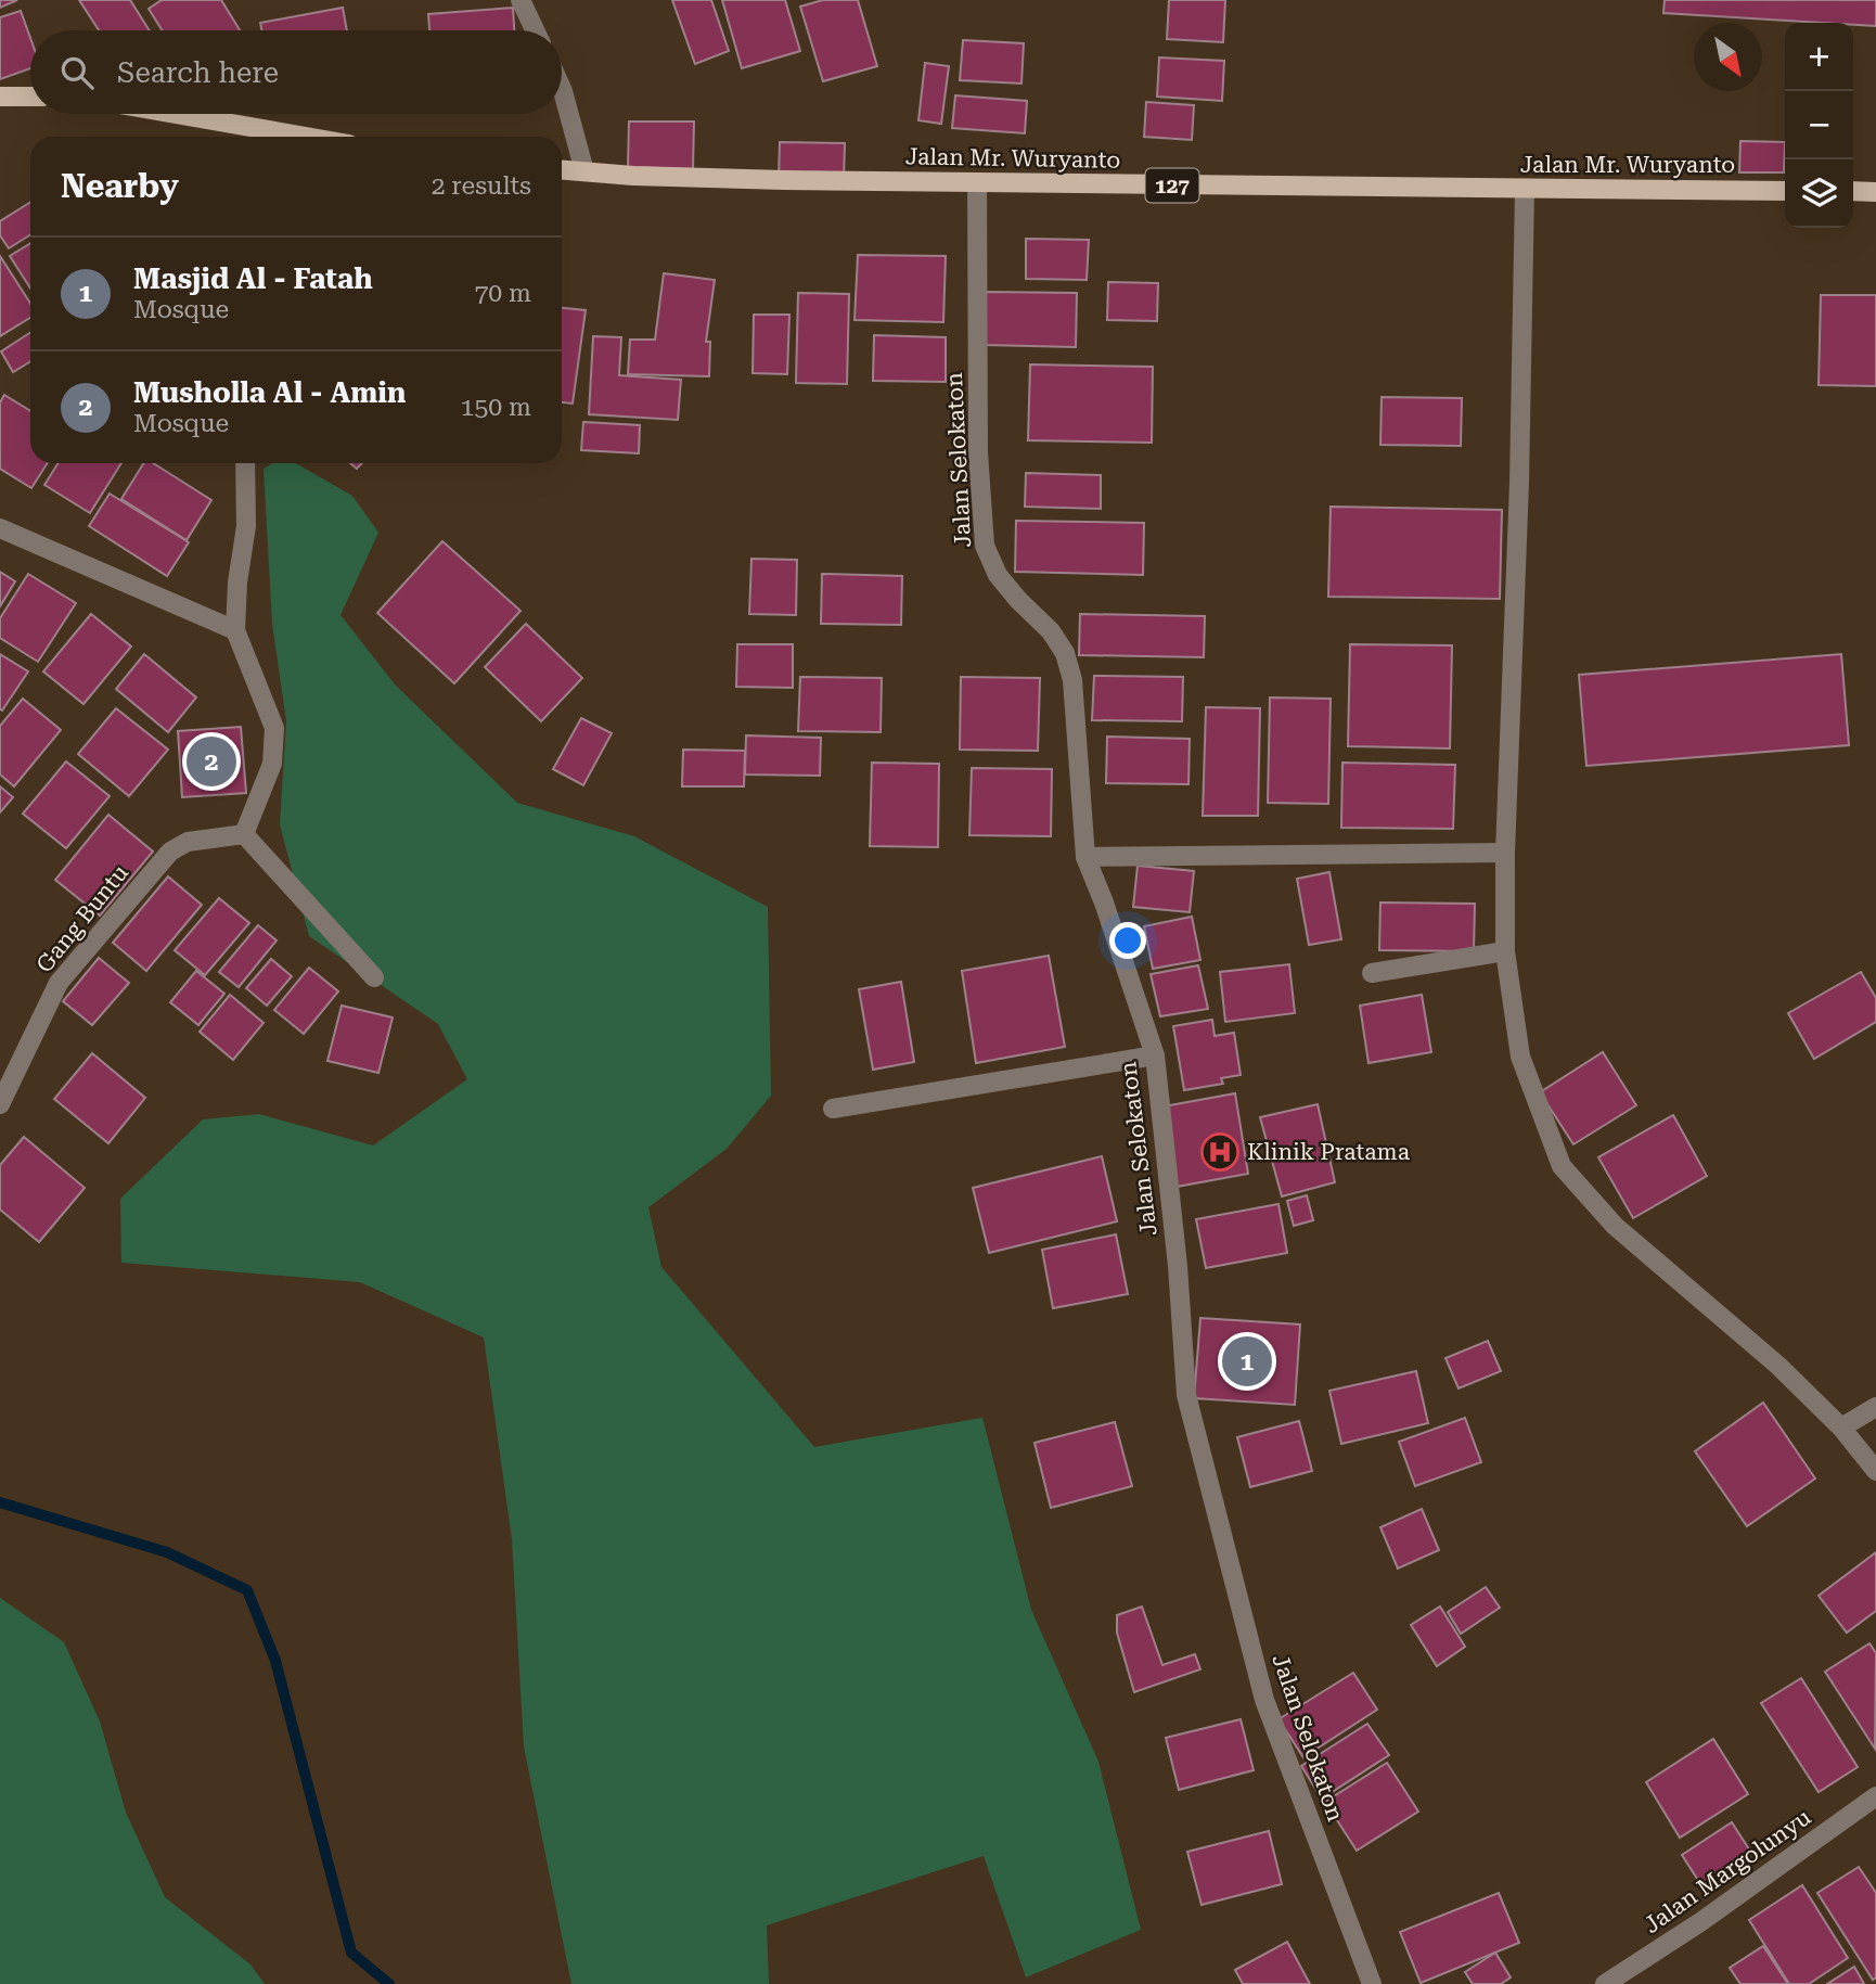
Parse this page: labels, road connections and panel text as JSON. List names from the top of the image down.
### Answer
{
  "streets": {
    "main road": ["Jalan Mr. Wuryanto", "127"],
    "street": ["Jalan Selokaton", "Gang Buntu", "Jalan Margolunyu"]
  },
  "crossings": [
    ["Jalan Mr. Wuryanto", "Jalan Selokaton"]
  ],
  "places": {
    "hospital": ["Klinik Pratama"]
  },
  "north": "bottom right",
  "page": {
    "map_buttons": ["+", "−"],
    "search": "Search here",
    "heading": ["Nearby", "2 results"],
    "list": [
      {
        "mark": "1",
        "name": "Masjid Al - Fatah",
        "note": "Mosque",
        "value": "70 m"
      },
      {
        "mark": "2",
        "name": "Musholla Al - Amin",
        "note": "Mosque",
        "value": "150 m"
      }
    ],
    "pins": ["2", "1"]
  }
}
